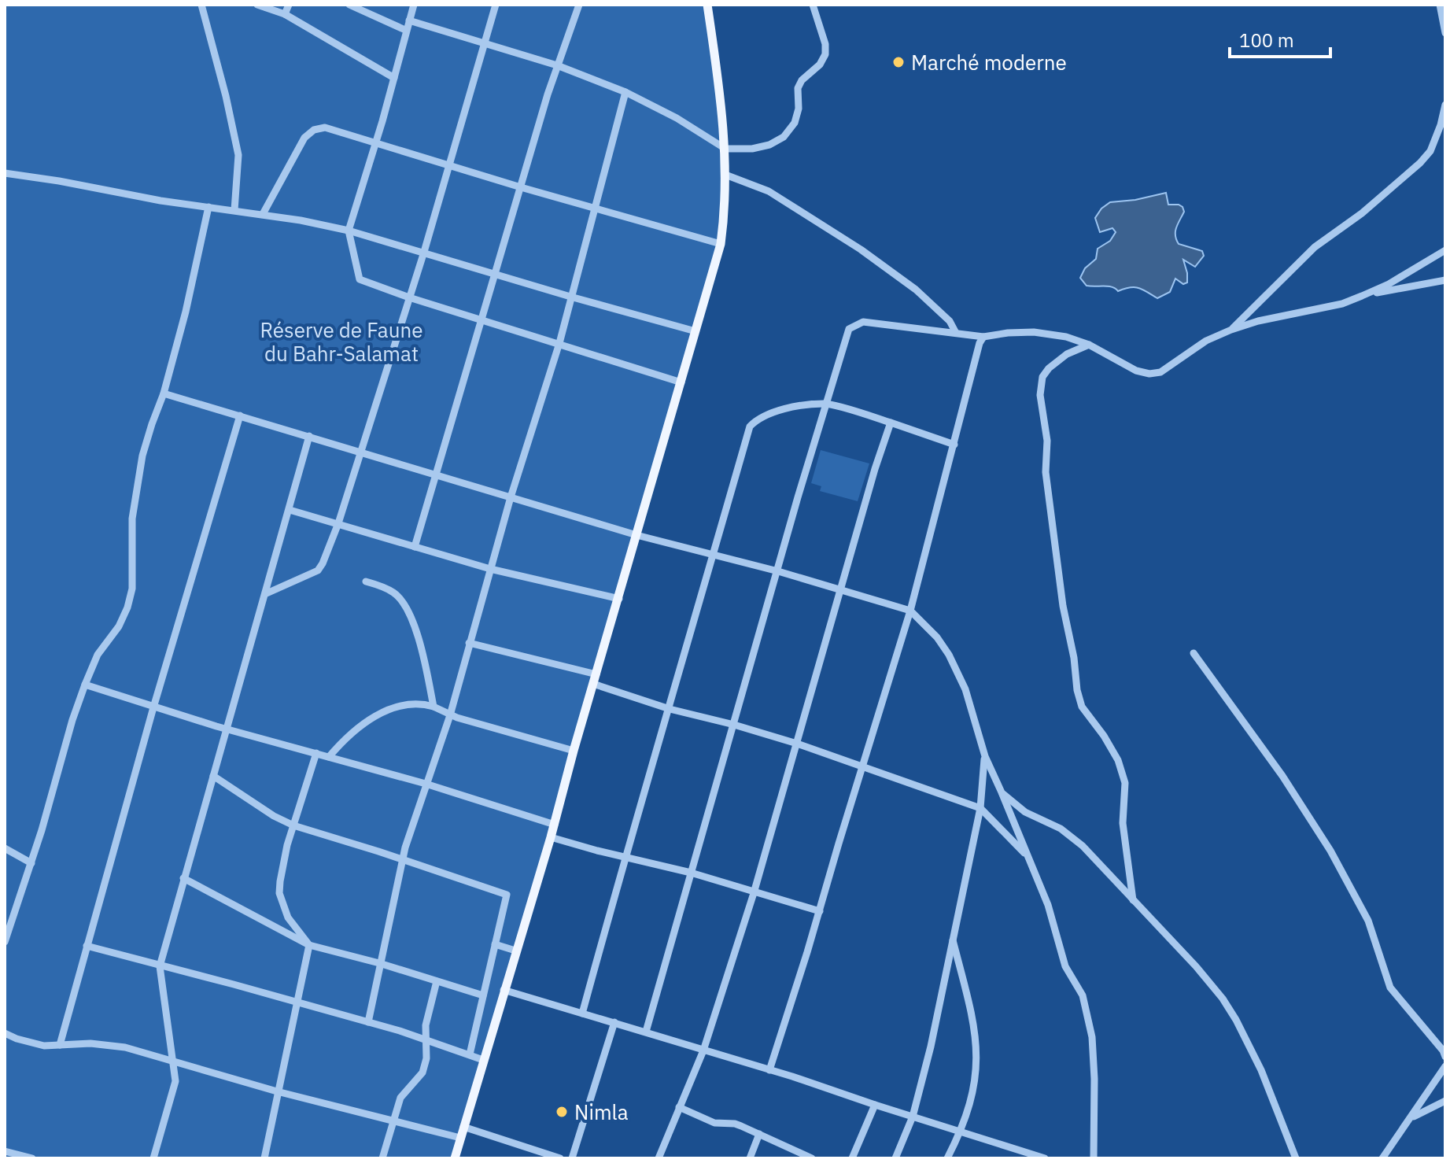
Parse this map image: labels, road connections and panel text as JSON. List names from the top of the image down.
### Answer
{
  "parks": ["Réserve de Faune du Bahr-Salamat"],
  "places": ["Marché moderne", "Nimla"],
  "scale_bar": "100 m"
}
